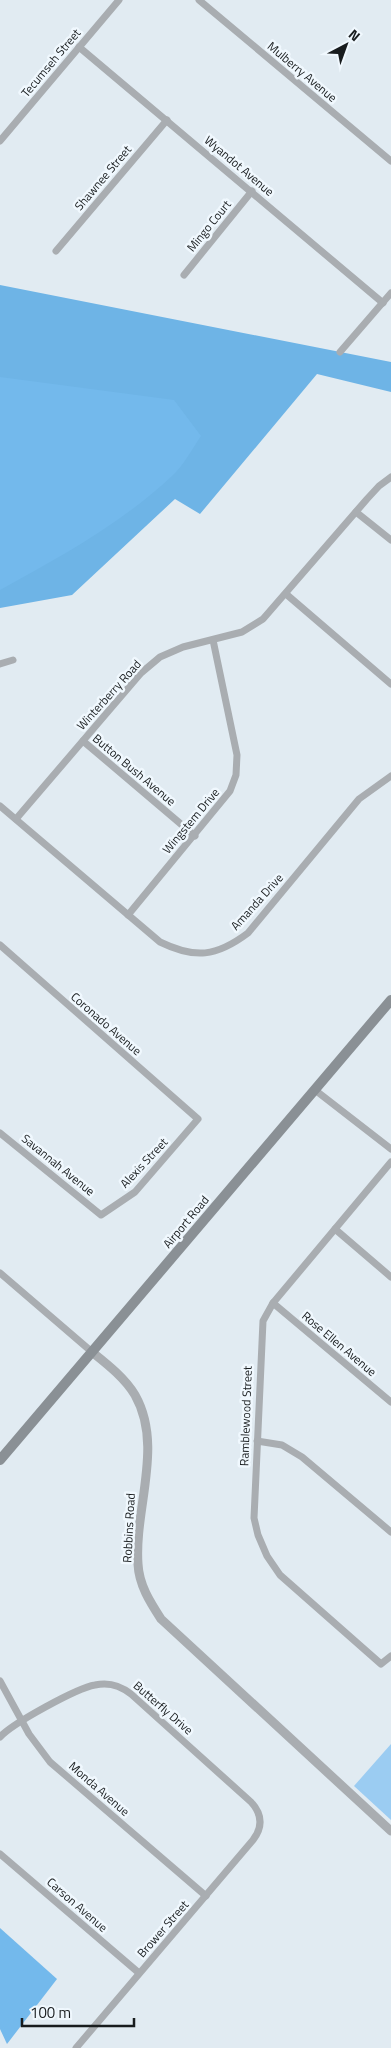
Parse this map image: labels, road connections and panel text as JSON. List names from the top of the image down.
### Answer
{
  "streets": {
    "main road": ["Airport Road"],
    "street": [
      "Tecumseh Street",
      "Mulberry Avenue",
      "Wyandot Avenue",
      "Shawnee Street",
      "Mingo Court",
      "Winterberry Road",
      "Button Bush Avenue",
      "Wingstem Drive",
      "Amanda Drive",
      "Coronado Avenue",
      "Alexis Street",
      "Savannah Avenue",
      "Rose Ellen Avenue",
      "Ramblewood Street",
      "Robbins Road",
      "Butterfly Drive",
      "Monda Avenue",
      "Carson Avenue",
      "Brower Street"
    ]
  },
  "crossings": [
    ["Tecumseh Street", "Wyandot Avenue"],
    ["Wyandot Avenue", "Shawnee Street"],
    ["Wyandot Avenue", "Mingo Court"],
    ["Winterberry Road", "Button Bush Avenue"],
    ["Winterberry Road", "Wingstem Drive"],
    ["Winterberry Road", "Amanda Drive"],
    ["Button Bush Avenue", "Wingstem Drive"],
    ["Wingstem Drive", "Amanda Drive"],
    ["Coronado Avenue", "Alexis Street"],
    ["Alexis Street", "Savannah Avenue"],
    ["Airport Road", "Robbins Road"],
    ["Rose Ellen Avenue", "Ramblewood Street"],
    ["Butterfly Drive", "Monda Avenue"],
    ["Butterfly Drive", "Brower Street"],
    ["Monda Avenue", "Brower Street"],
    ["Carson Avenue", "Brower Street"]
  ],
  "scale_bar": "100 m",
  "north": "top right"
}
